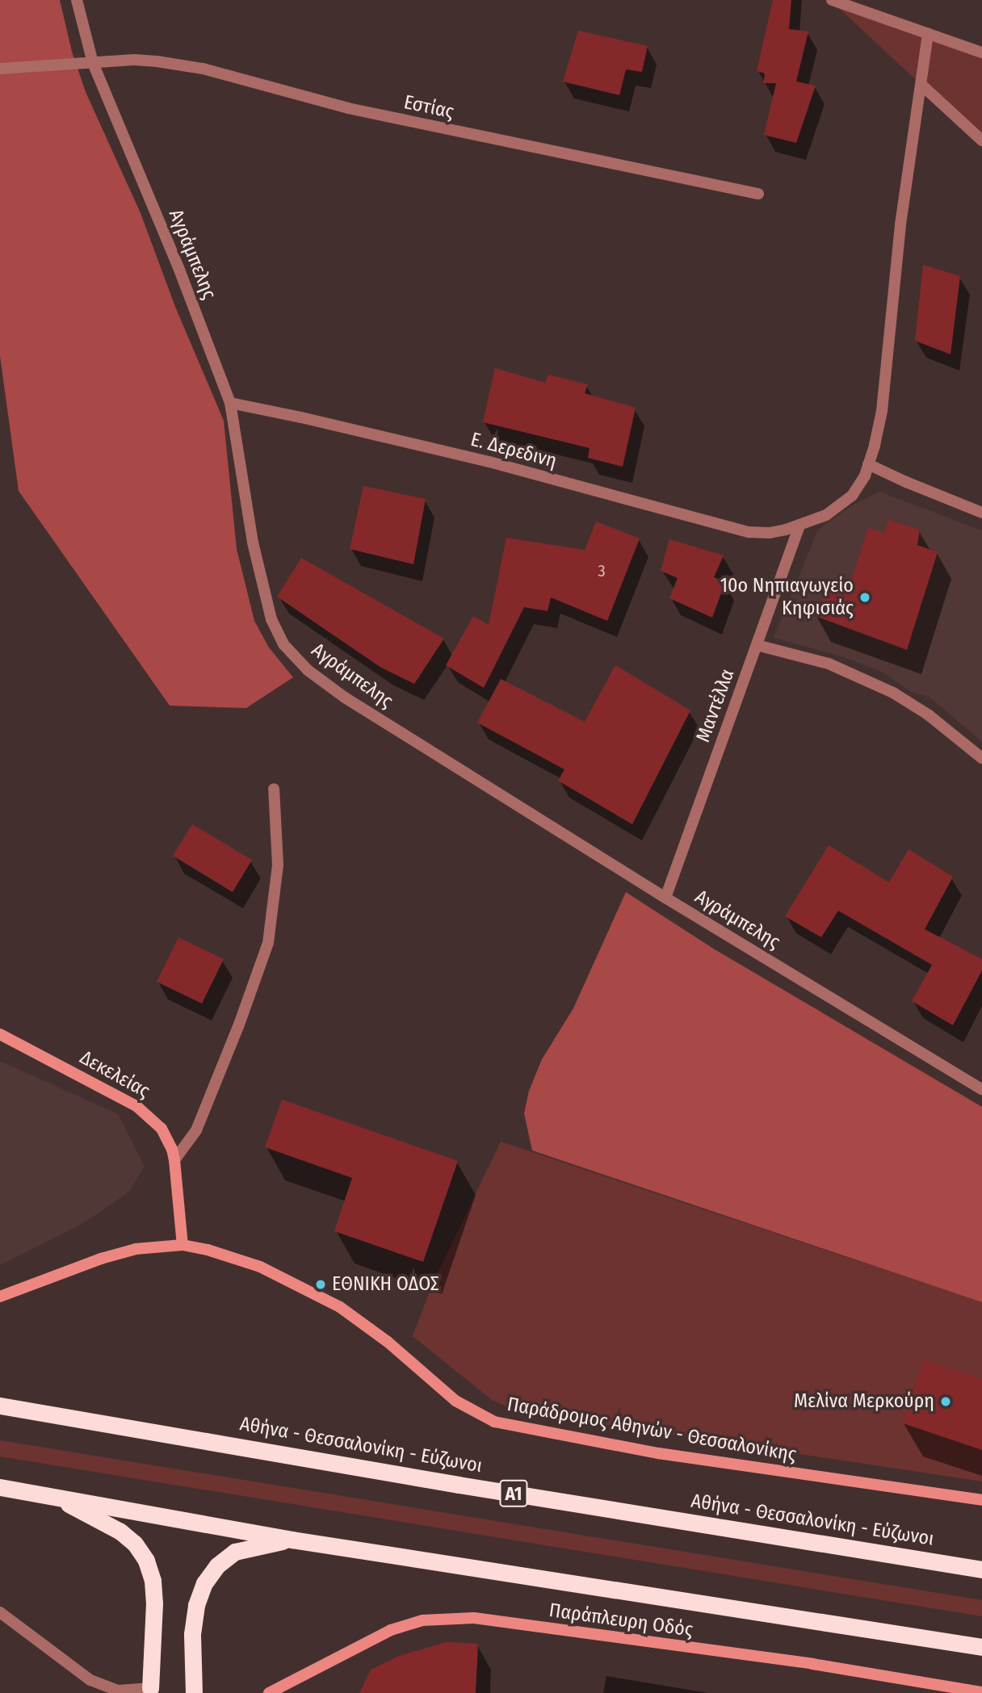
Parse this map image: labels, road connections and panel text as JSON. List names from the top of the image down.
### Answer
{
  "streets": {
    "highway": ["Αθήνα - Θεσσαλονίκη - Εύζωνοι", "Α1"],
    "main road": ["Δεκελείας", "Παράδρομος Αθηνών - Θεσσαλονίκης", "Παράπλευρη Οδός"],
    "street": [
      "Εστίας",
      "Αγράμπελης",
      "Ε. Δερεδινη",
      "Μαντέλλα"
    ]
  },
  "crossings": [
    ["Εστίας", "Αγράμπελης"],
    ["Αγράμπελης", "Ε. Δερεδινη"],
    ["Αγράμπελης", "Μαντέλλα"],
    ["Ε. Δερεδινη", "Μαντέλλα"],
    ["Δεκελείας", "Παράδρομος Αθηνών - Θεσσαλονίκης"]
  ],
  "places": ["10ο Νηπιαγωγείο Κηφισιάς", "ΕΘΝΙΚΗ ΟΔΟΣ", "Μελίνα Μερκούρη"],
  "house_numbers": ["3"]
}
